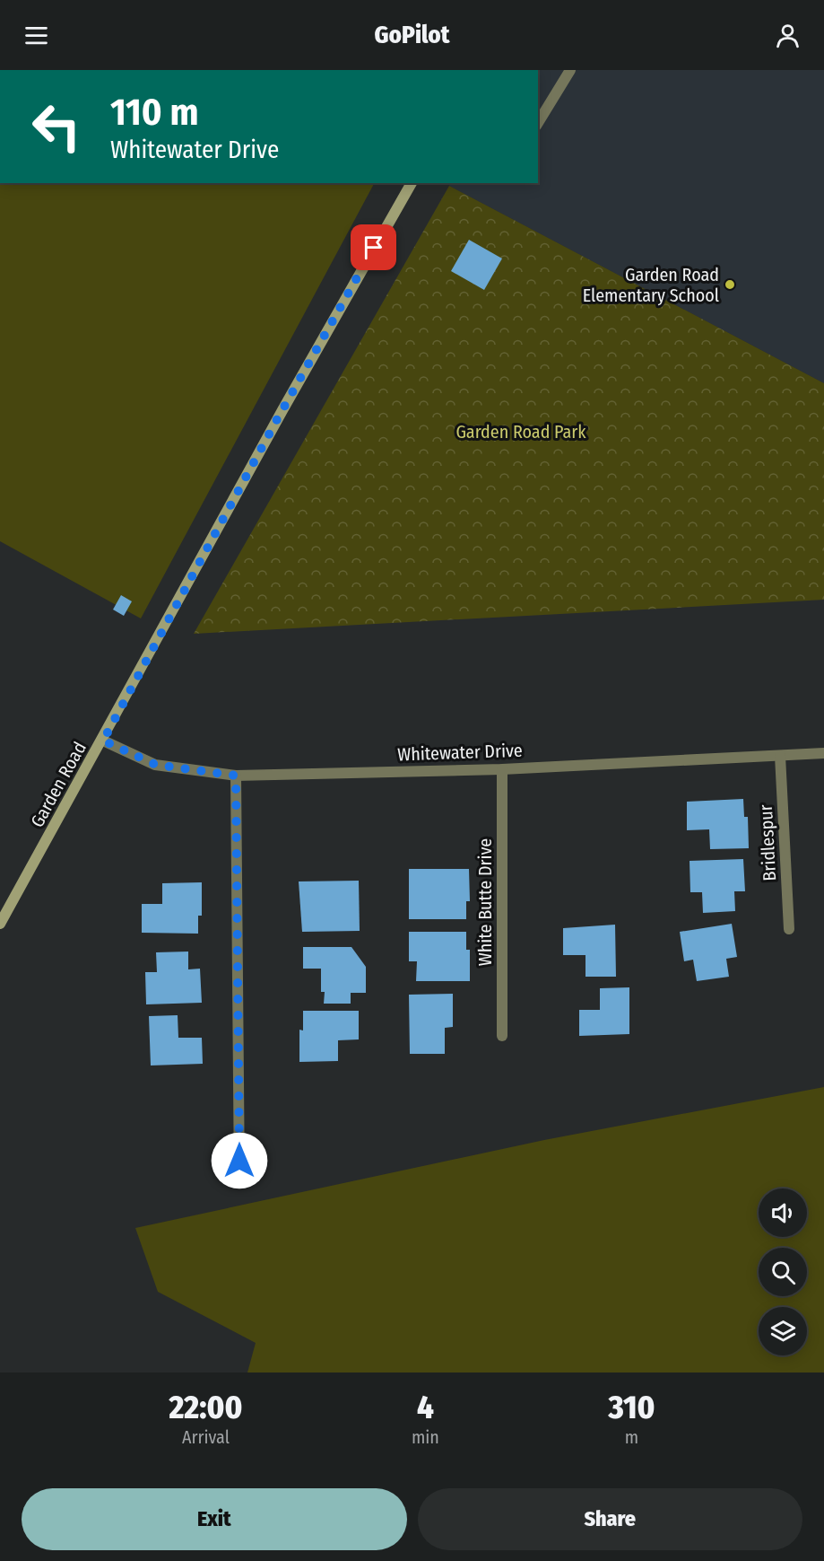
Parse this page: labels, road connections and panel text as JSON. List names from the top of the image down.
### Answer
{
  "streets": {
    "street": [
      "Whitewater Drive",
      "Garden Road",
      "Bridlespur",
      "White Butte Drive"
    ]
  },
  "crossings": [
    ["Whitewater Drive", "Garden Road"],
    ["Whitewater Drive", "Bridlespur"],
    ["Whitewater Drive", "White Butte Drive"]
  ],
  "parks": ["Garden Road Park"],
  "places": ["Garden Road Elementary School"],
  "page": {
    "header": "GoPilot",
    "turn": ["110 m", "Whitewater Drive"],
    "eta": [
      "22:00",
      "Arrival",
      "4",
      "min",
      "310",
      "m"
    ],
    "buttons": ["Exit", "Share"]
  }
}
